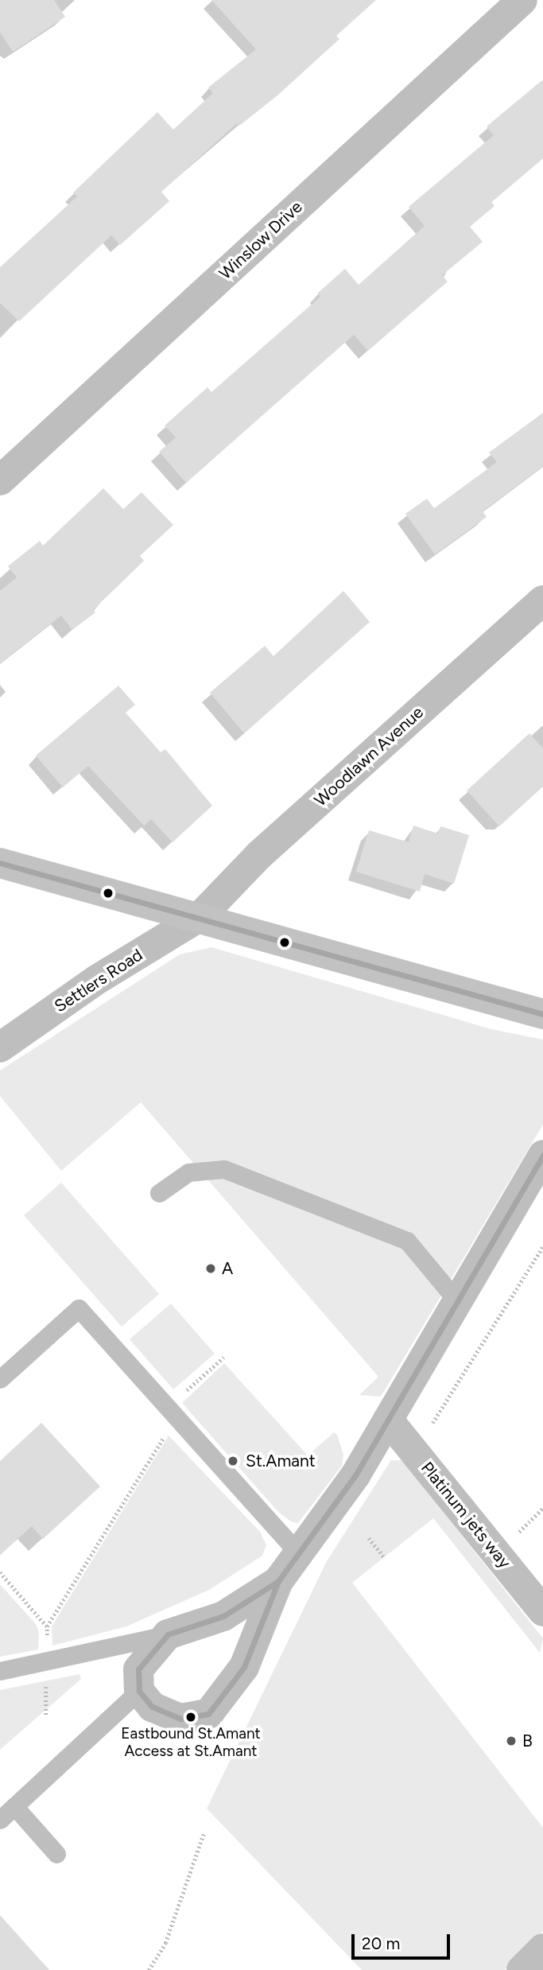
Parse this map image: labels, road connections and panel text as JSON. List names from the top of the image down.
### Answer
{
  "streets": {
    "street": [
      "Winslow Drive",
      "Woodlawn Avenue",
      "Settlers Road",
      "Platinum jets way"
    ]
  },
  "crossings": [
    ["Woodlawn Avenue", "Settlers Road"]
  ],
  "places": [
    "A",
    "St.Amant",
    "Eastbound St.Amant Access at St.Amant",
    "B"
  ],
  "scale_bar": "20 m"
}
